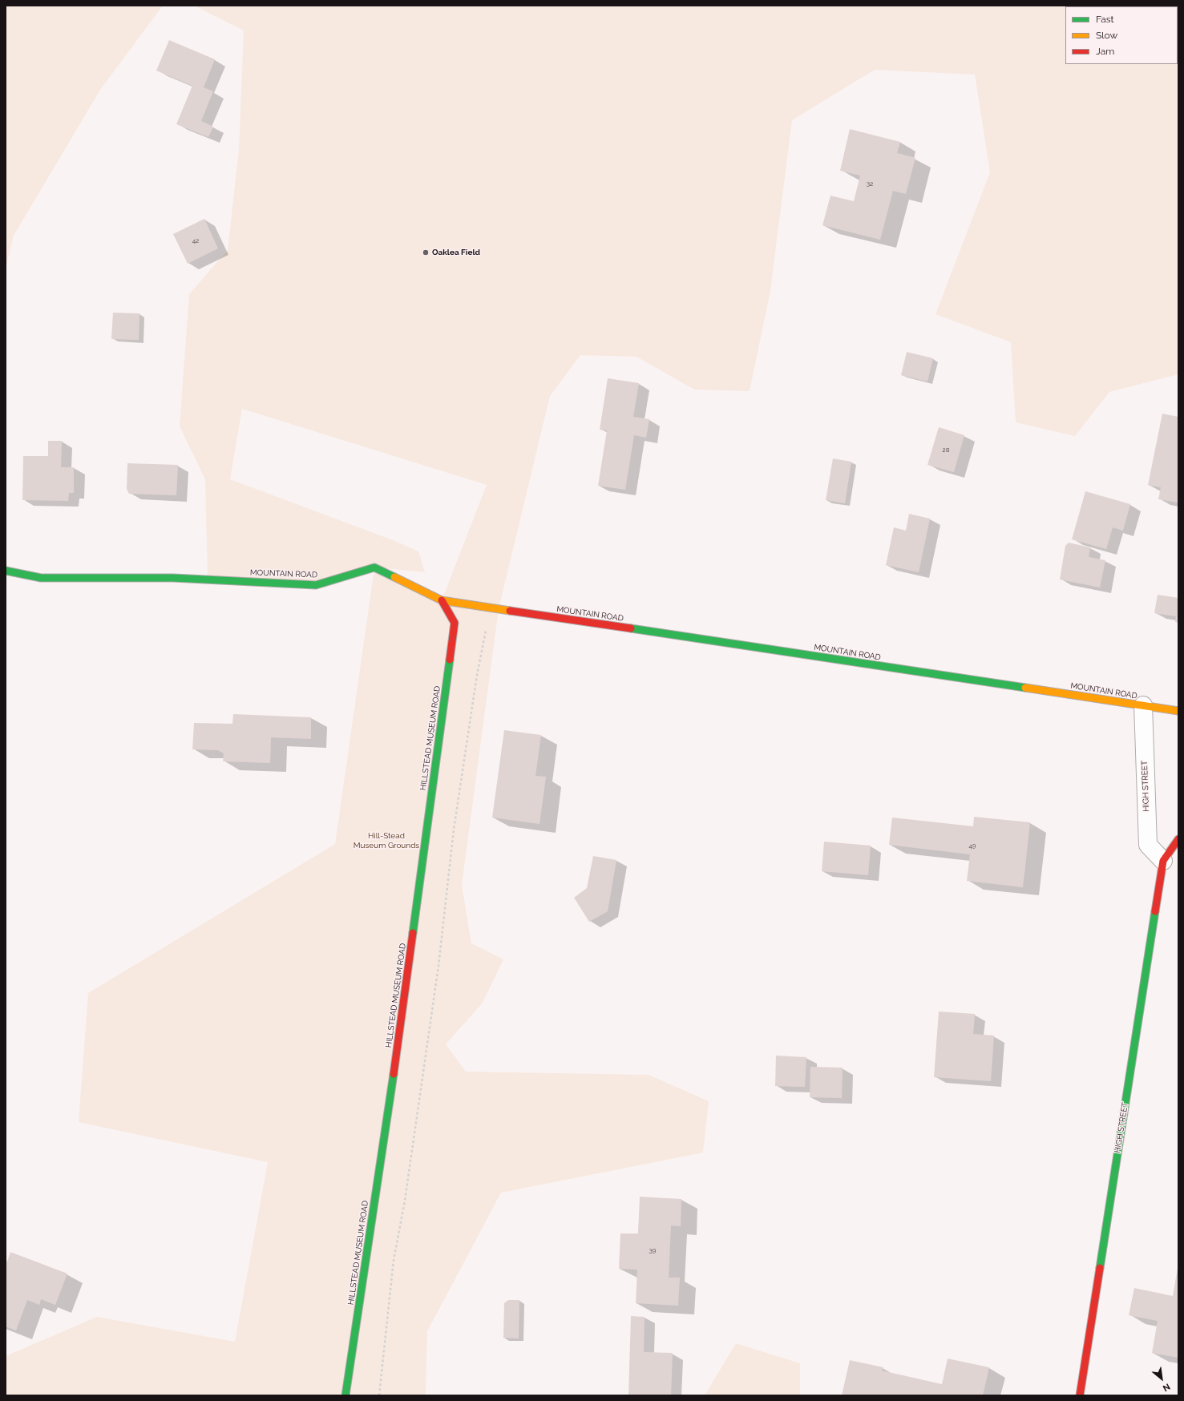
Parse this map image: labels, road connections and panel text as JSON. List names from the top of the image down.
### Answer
{
  "streets": {
    "street": ["MOUNTAIN ROAD", "HILLSTEAD MUSEUM ROAD", "HIGH STREET"]
  },
  "crossings": [
    ["MOUNTAIN ROAD", "HILLSTEAD MUSEUM ROAD"],
    ["MOUNTAIN ROAD", "HIGH STREET"]
  ],
  "parks": ["Hill-Stead Museum Grounds"],
  "places": ["Oaklea Field"],
  "house_numbers": [
    "32",
    "42",
    "28",
    "49",
    "39"
  ],
  "legend": ["Fast", "Slow", "Jam"],
  "north": "bottom right"
}
